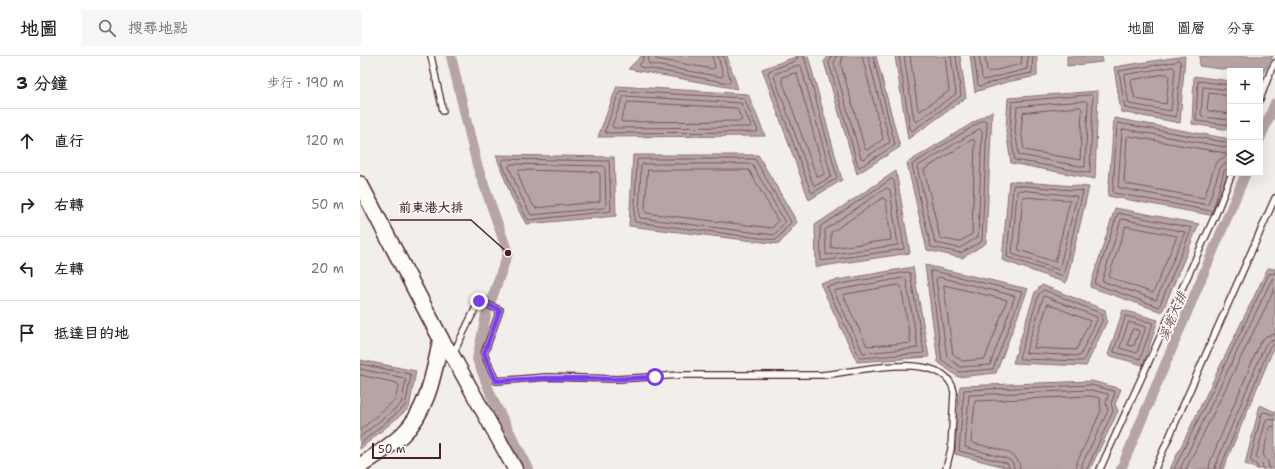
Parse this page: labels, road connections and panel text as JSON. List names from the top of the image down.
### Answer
{
  "water": ["溪墘大排"],
  "places": ["前東港大排"],
  "scale_bar": "50 m",
  "page": {
    "header": "地圖",
    "search": "搜尋地點",
    "nav": ["地圖", "圖層", "分享"],
    "heading": ["3 分鐘", "步行 · 190 m"],
    "map_buttons": ["+", "−"],
    "list": [
      ["直行", "120 m"],
      ["右轉", "50 m"],
      ["左轉", "20 m"],
      "抵達目的地"
    ],
    "scale": "50 m"
  }
}
